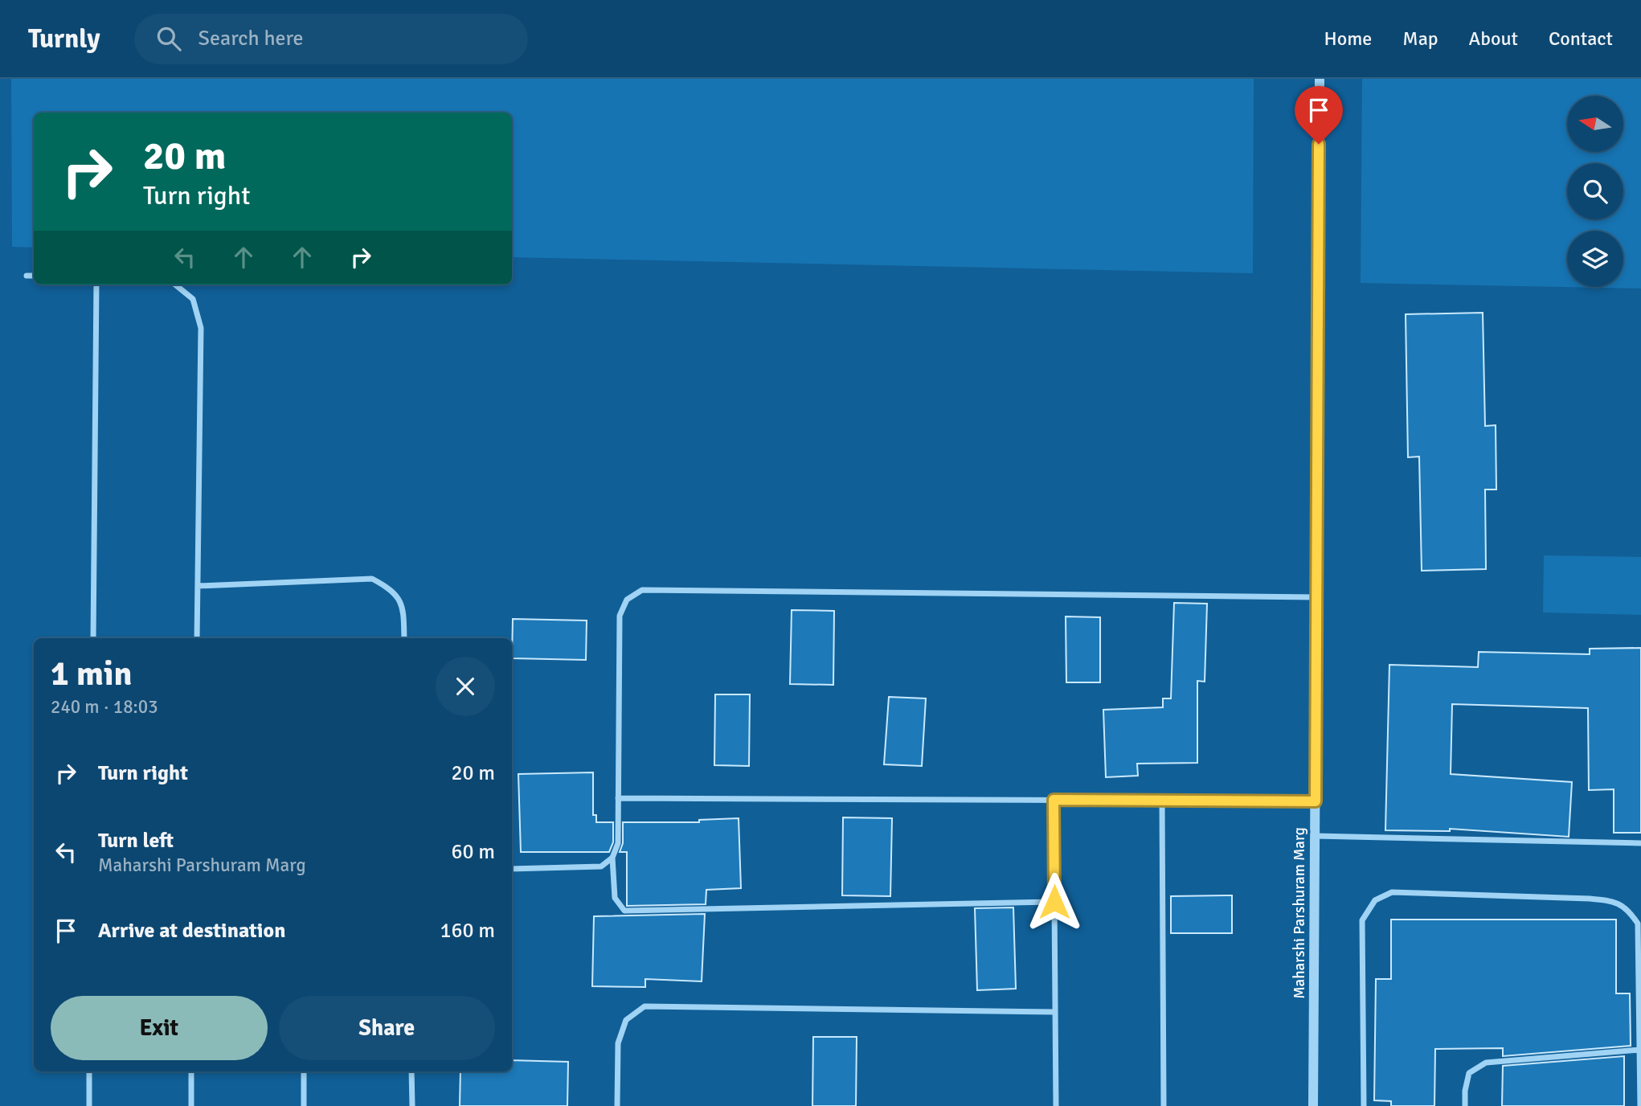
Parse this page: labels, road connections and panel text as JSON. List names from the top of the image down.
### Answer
{
  "streets": {
    "street": ["Maharshi Parshuram Marg"]
  },
  "north": "left",
  "page": {
    "header": "Turnly",
    "search": "Search here",
    "nav": [
      "Home",
      "Map",
      "About",
      "Contact"
    ],
    "turn": ["20 m", "Turn right"],
    "heading": ["1 min", "240 m · 18:03"],
    "list": [
      {
        "name": "Turn right",
        "value": "20 m"
      },
      {
        "name": "Turn left",
        "note": "Maharshi Parshuram Marg",
        "value": "60 m"
      },
      {
        "name": "Arrive at destination",
        "value": "160 m"
      }
    ],
    "buttons": ["Exit", "Share"]
  }
}
